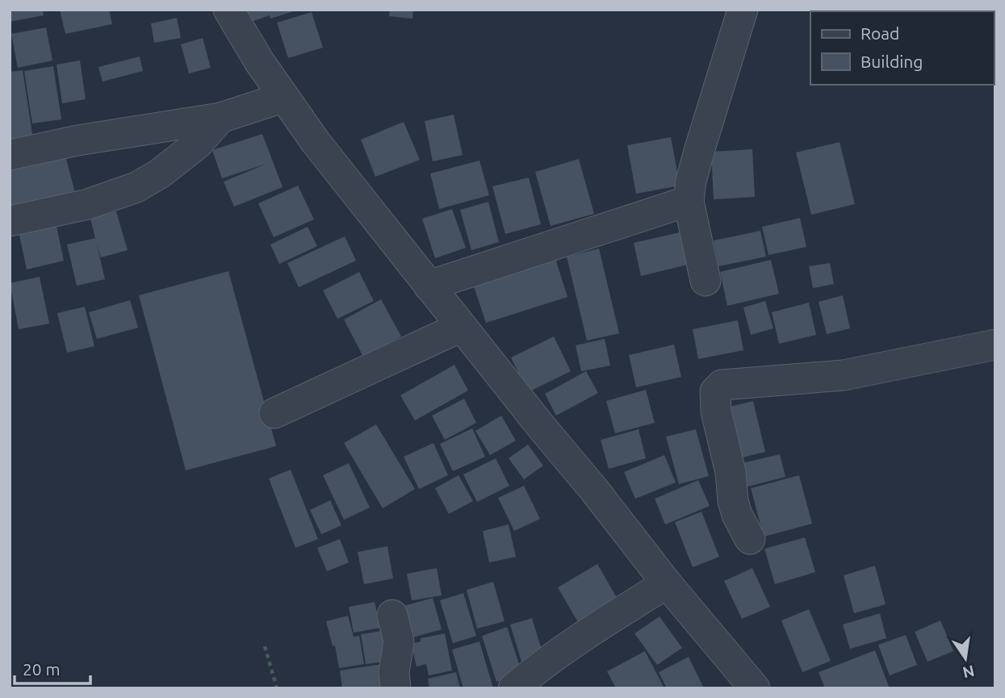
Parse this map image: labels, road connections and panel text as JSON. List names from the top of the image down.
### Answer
{
  "legend": ["Road", "Building"],
  "scale_bar": "20 m",
  "north": "bottom"
}
